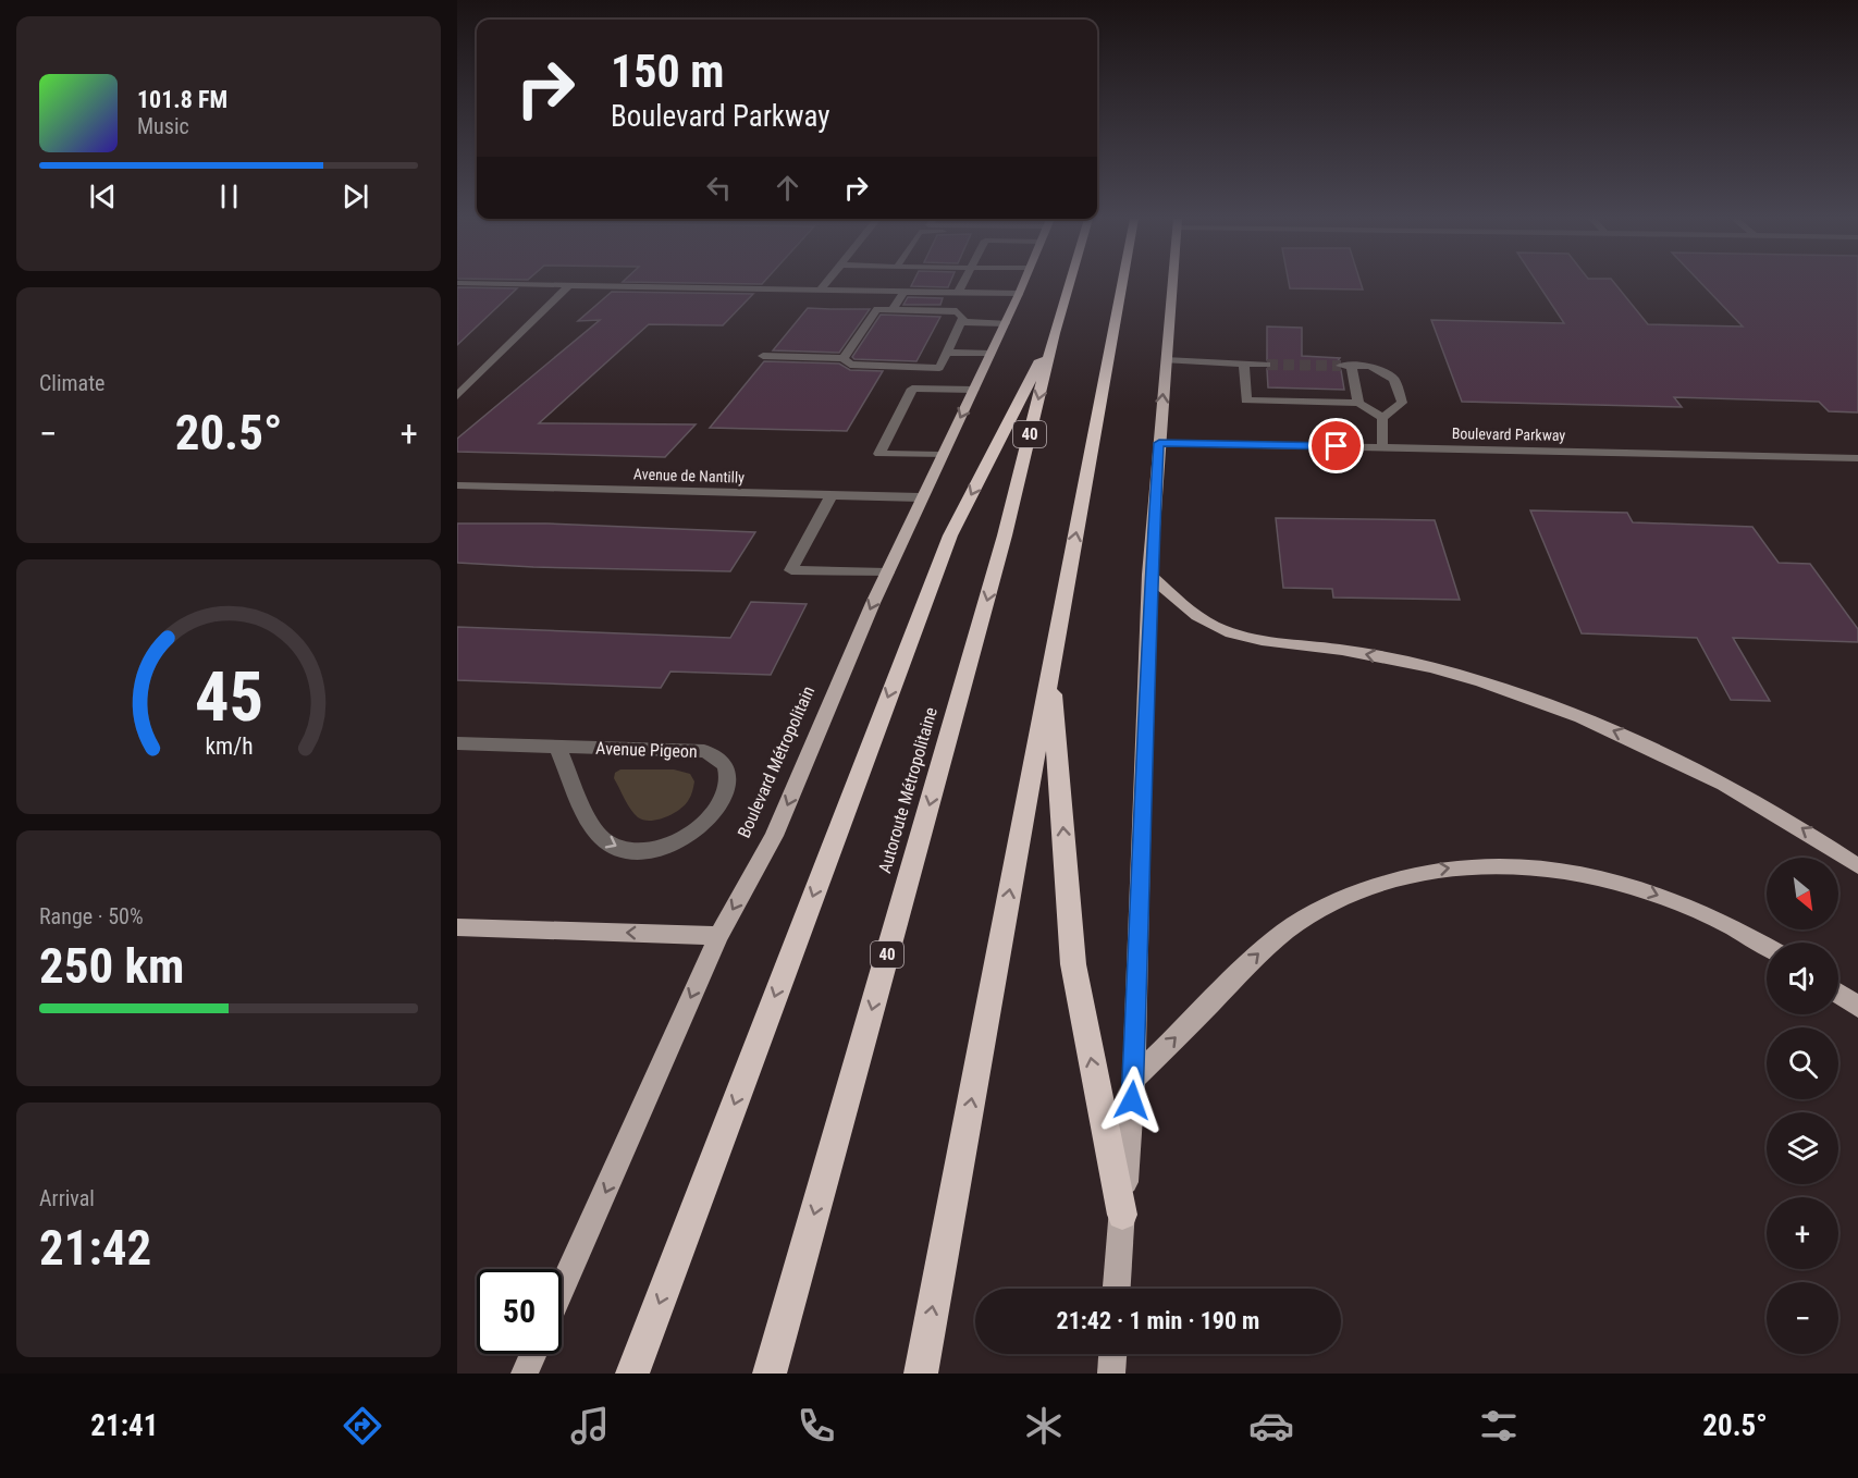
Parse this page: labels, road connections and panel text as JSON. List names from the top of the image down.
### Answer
{
  "streets": {
    "highway": ["40", "Autoroute Métropolitaine"],
    "main road": ["Boulevard Métropolitain"],
    "street": ["Boulevard Parkway", "Avenue de Nantilly", "Avenue Pigeon"]
  },
  "crossings": [
    ["Avenue de Nantilly", "Boulevard Métropolitain"]
  ],
  "one_way": ["Boulevard Métropolitain"],
  "north": "bottom right",
  "page": {
    "turn": ["150 m", "Boulevard Parkway"],
    "song": ["101.8 FM", "Music"],
    "tile": [
      "Climate",
      ["Range · 50%", "250 km"],
      ["Arrival", "21:42"]
    ],
    "heat": ["−", "20.5°", "+"],
    "map_buttons": ["+", "−"],
    "limit": "50",
    "trip": "21:42 · 1 min · 190 m",
    "tabs": ["21:41", "20.5°"],
    "gauge": ["45", "km/h"]
  }
}
